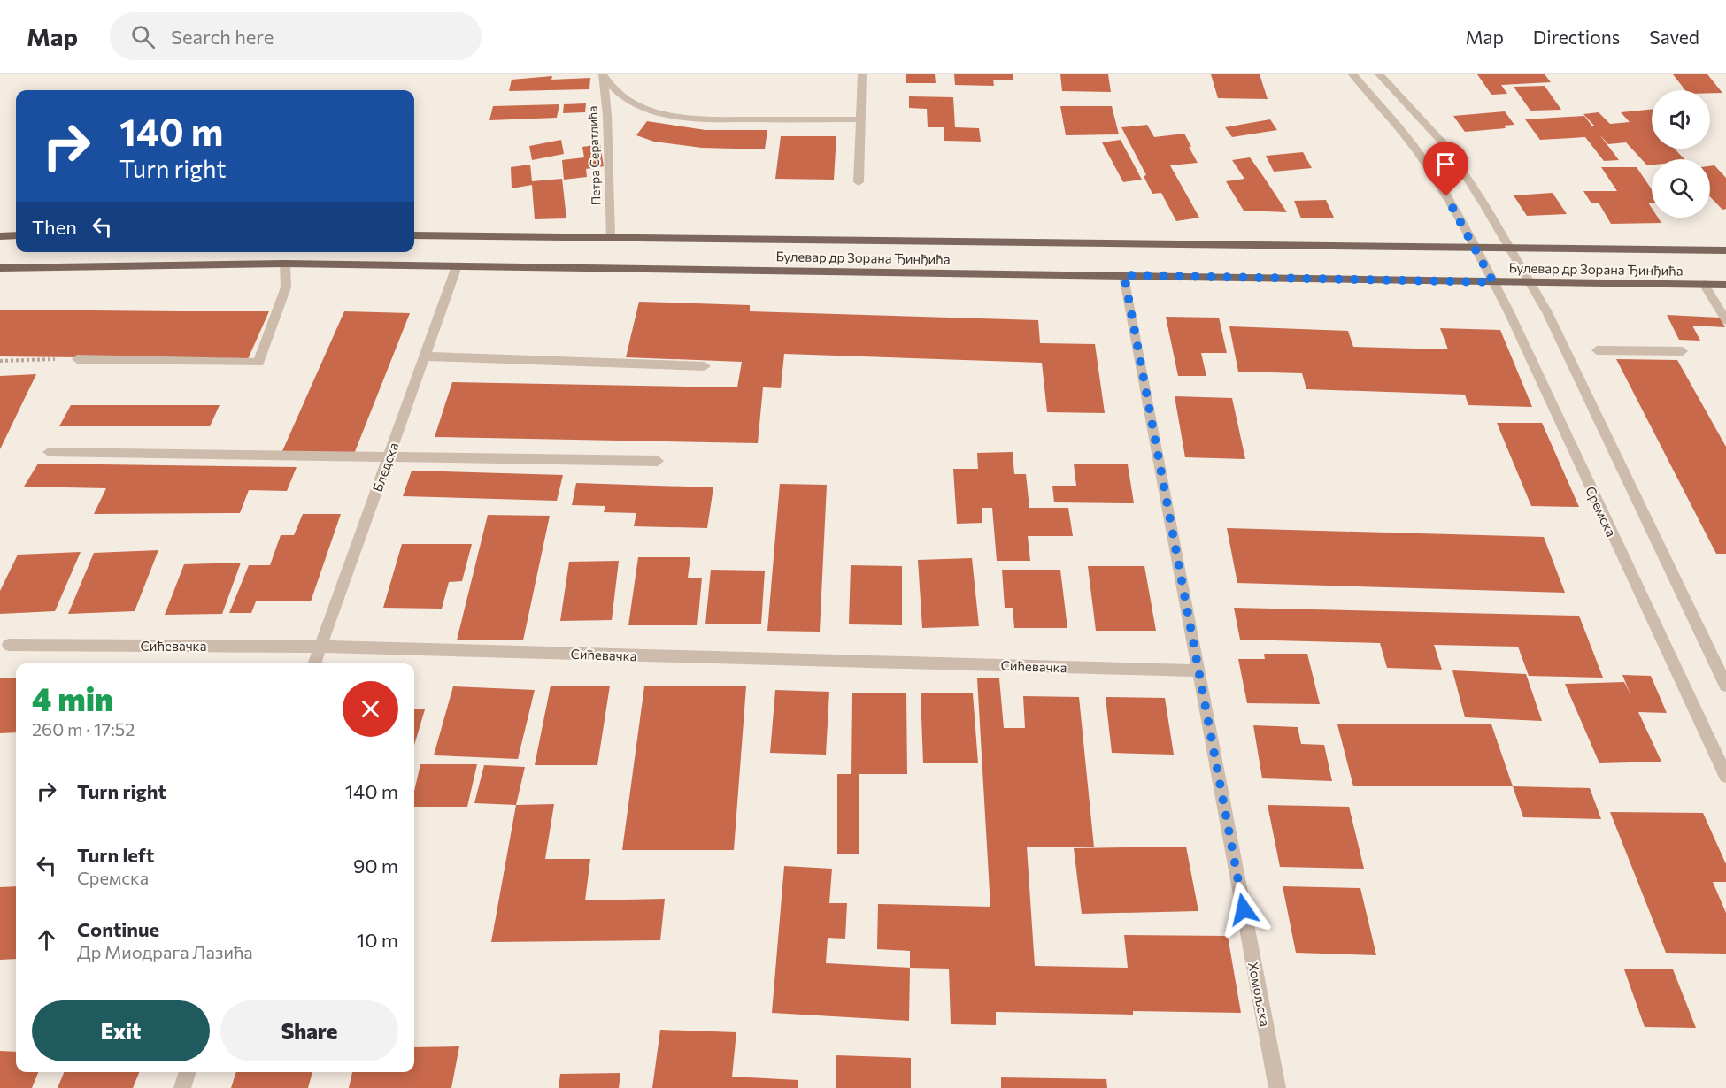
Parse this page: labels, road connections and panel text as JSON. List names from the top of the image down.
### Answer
{
  "streets": {
    "main road": ["Булевар др Зорана Ђинђића"],
    "street": [
      "Петра Сератлића",
      "Бледска",
      "Сремска",
      "Сићевачка",
      "Хомољска"
    ]
  },
  "crossings": [
    ["Петра Сератлића", "Булевар др Зорана Ђинђића"],
    ["Булевар др Зорана Ђинђића", "Бледска"],
    ["Булевар др Зорана Ђинђића", "Сремска"],
    ["Булевар др Зорана Ђинђића", "Хомољска"],
    ["Бледска", "Сићевачка"],
    ["Сићевачка", "Хомољска"]
  ],
  "page": {
    "header": "Map",
    "search": "Search here",
    "nav": ["Map", "Directions", "Saved"],
    "turn": ["140 m", "Turn right"],
    "then": "Then",
    "heading": ["4 min", "260 m · 17:52"],
    "list": [
      {
        "name": "Turn right",
        "value": "140 m"
      },
      {
        "name": "Turn left",
        "note": "Сремска",
        "value": "90 m"
      },
      {
        "name": "Continue",
        "note": "Др Миодрага Лазића",
        "value": "10 m"
      }
    ],
    "buttons": ["Exit", "Share"]
  }
}
